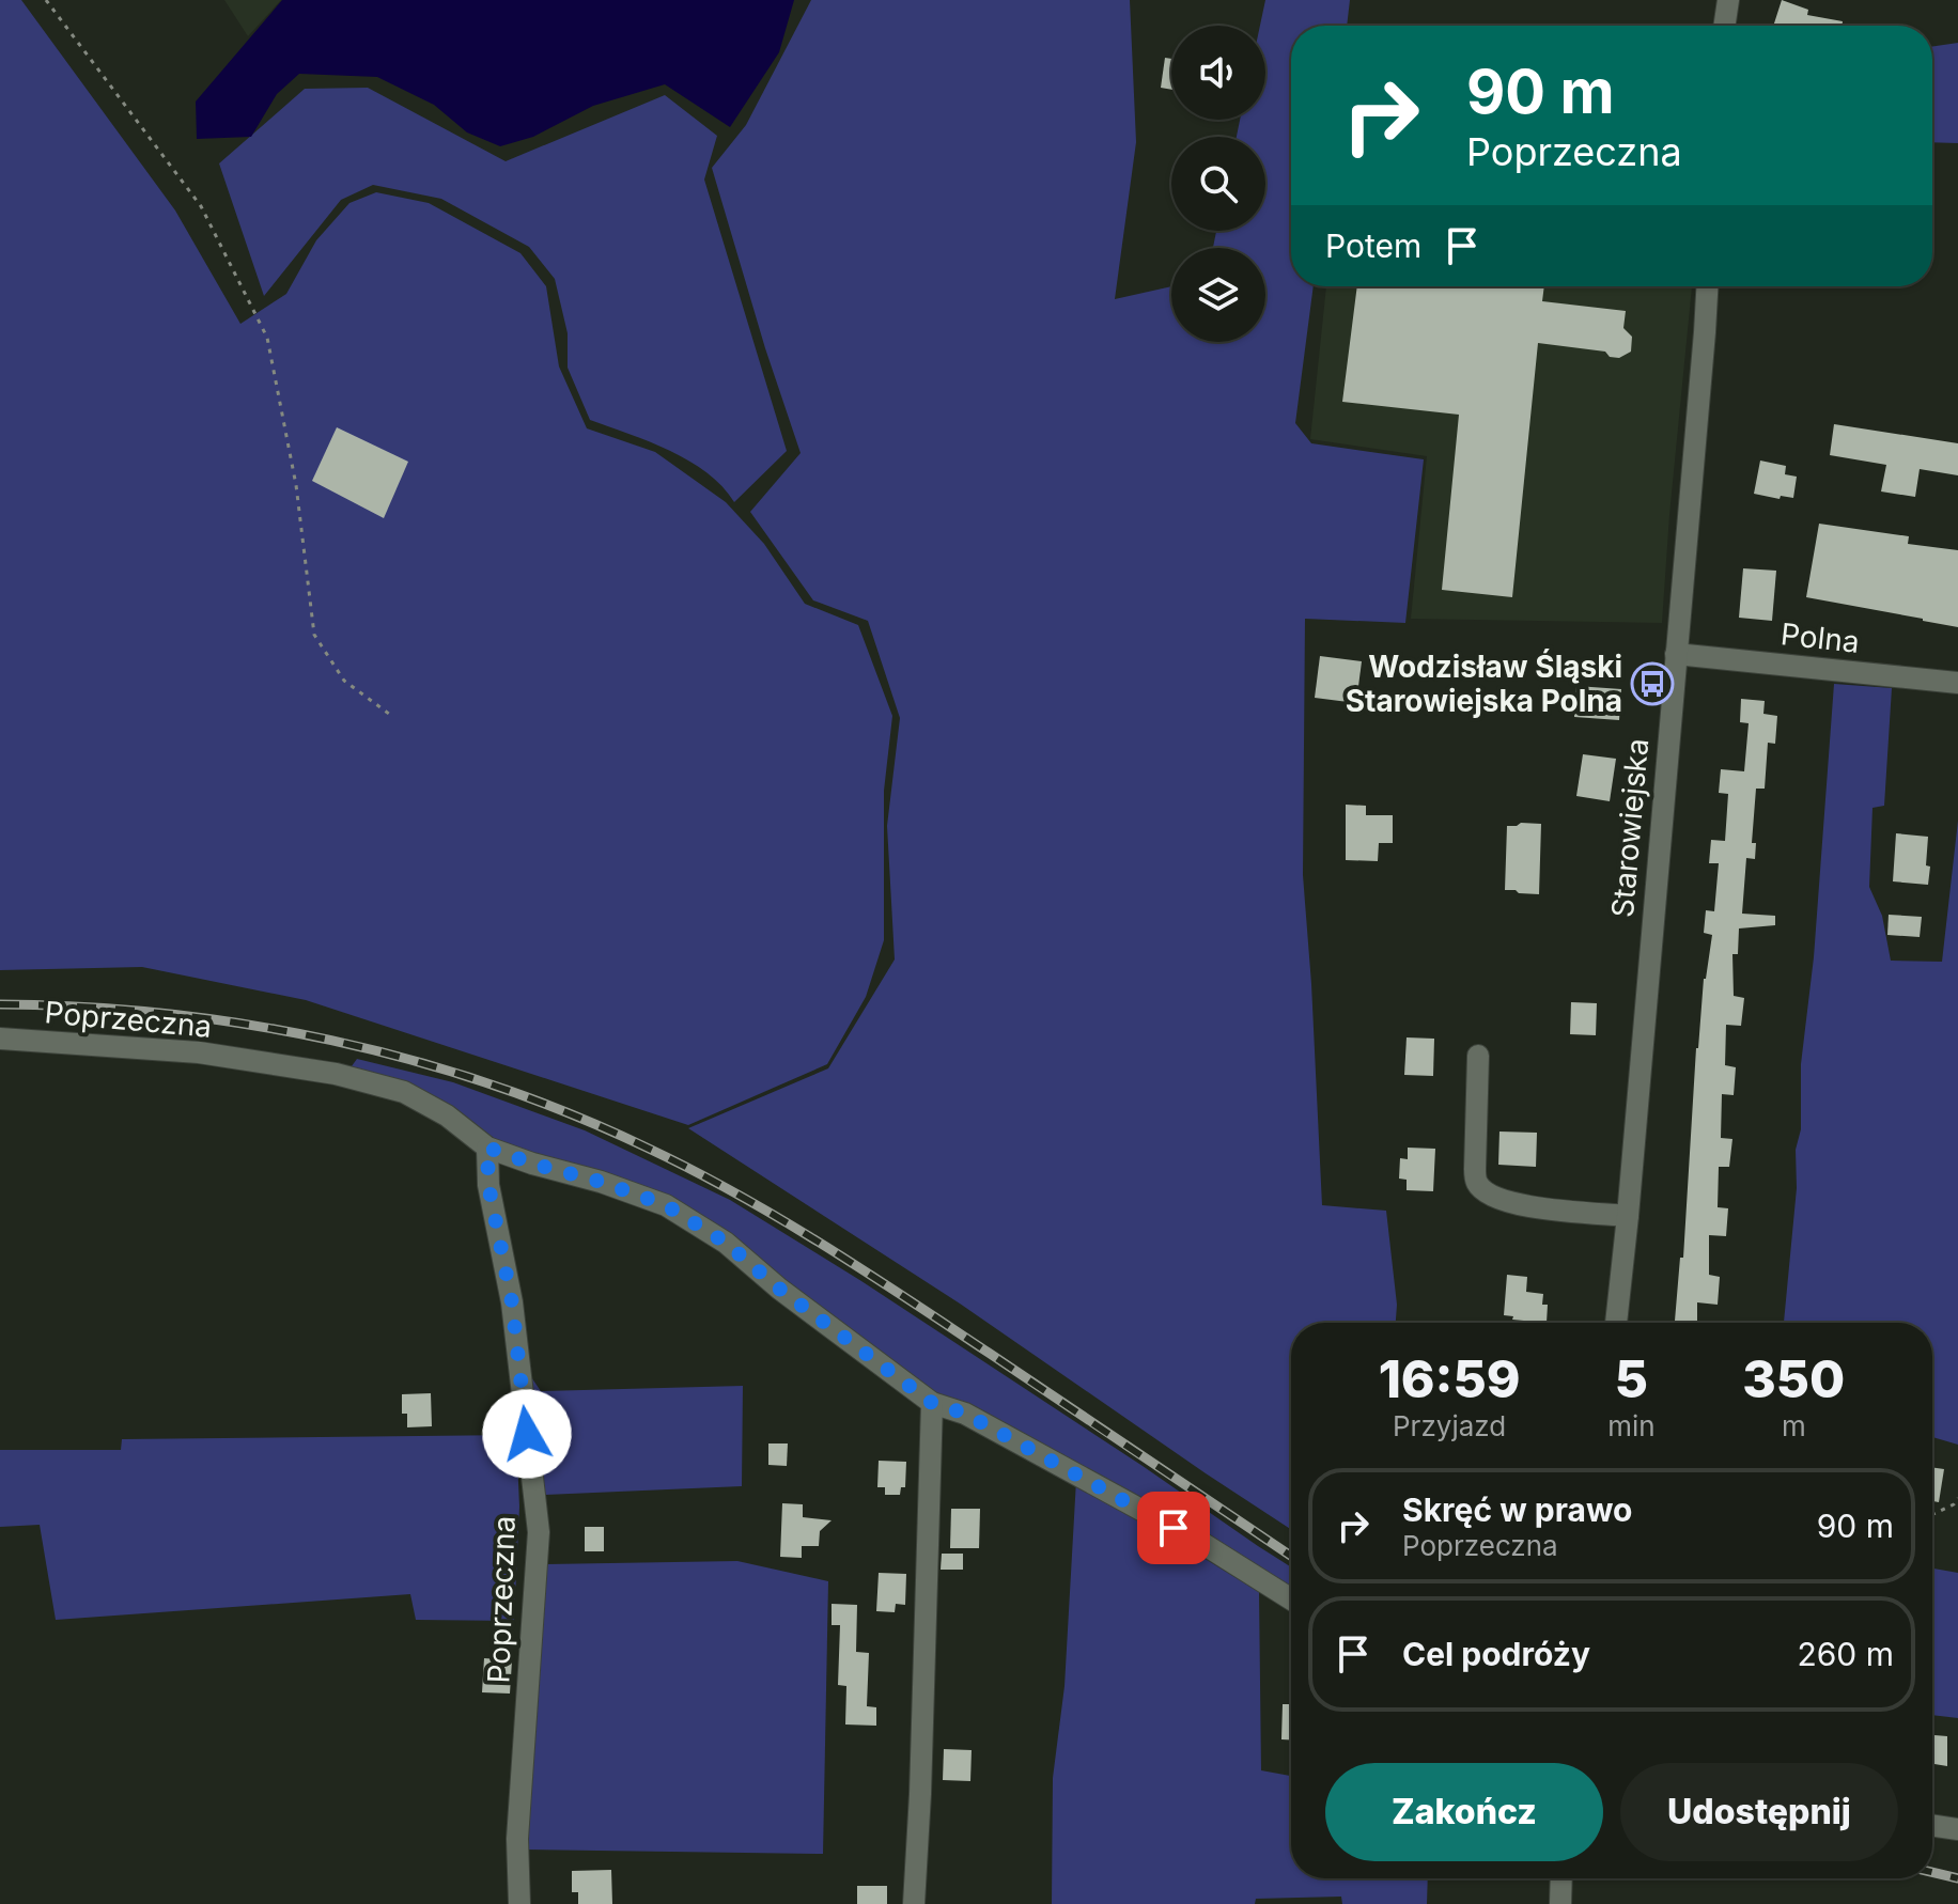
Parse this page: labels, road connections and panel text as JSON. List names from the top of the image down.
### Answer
{
  "streets": {
    "street": ["Polna", "Starowiejska", "Poprzeczna"]
  },
  "crossings": [
    ["Polna", "Starowiejska"]
  ],
  "places": {
    "bus stop": ["Wodzisław Śląski Starowiejska Polna"]
  },
  "page": {
    "turn": ["90 m", "Poprzeczna"],
    "then": "Potem",
    "eta": [
      "16:59",
      "Przyjazd",
      "5",
      "min",
      "350",
      "m"
    ],
    "list": [
      {
        "name": "Skręć w prawo",
        "note": "Poprzeczna",
        "value": "90 m"
      },
      {
        "name": "Cel podróży",
        "value": "260 m"
      }
    ],
    "buttons": ["Zakończ", "Udostępnij"]
  }
}
